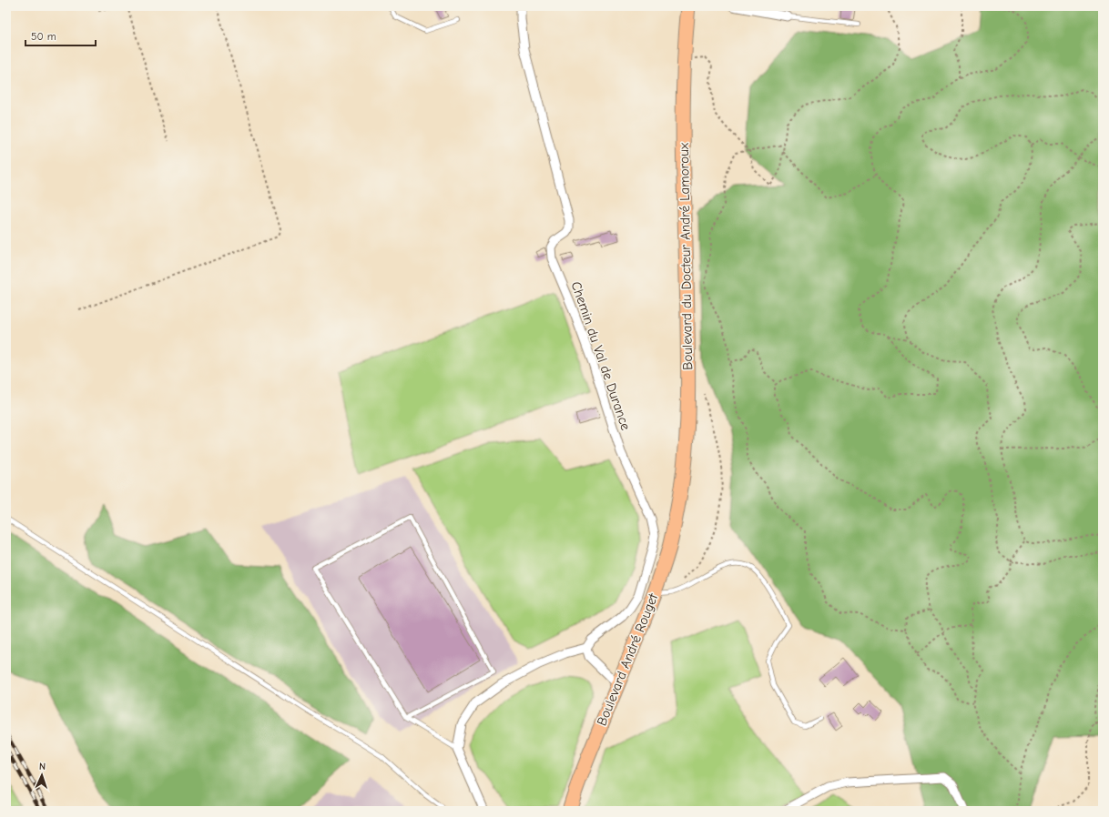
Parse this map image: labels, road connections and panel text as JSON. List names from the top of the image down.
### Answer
{
  "streets": {
    "main road": ["Boulevard du Docteur André Lamoroux", "Boulevard André Rouget"],
    "street": ["Chemin du Val de Durance"]
  },
  "crossings": [
    ["Boulevard du Docteur André Lamoroux", "Boulevard André Rouget"]
  ],
  "scale_bar": "50 m",
  "north": "top"
}
